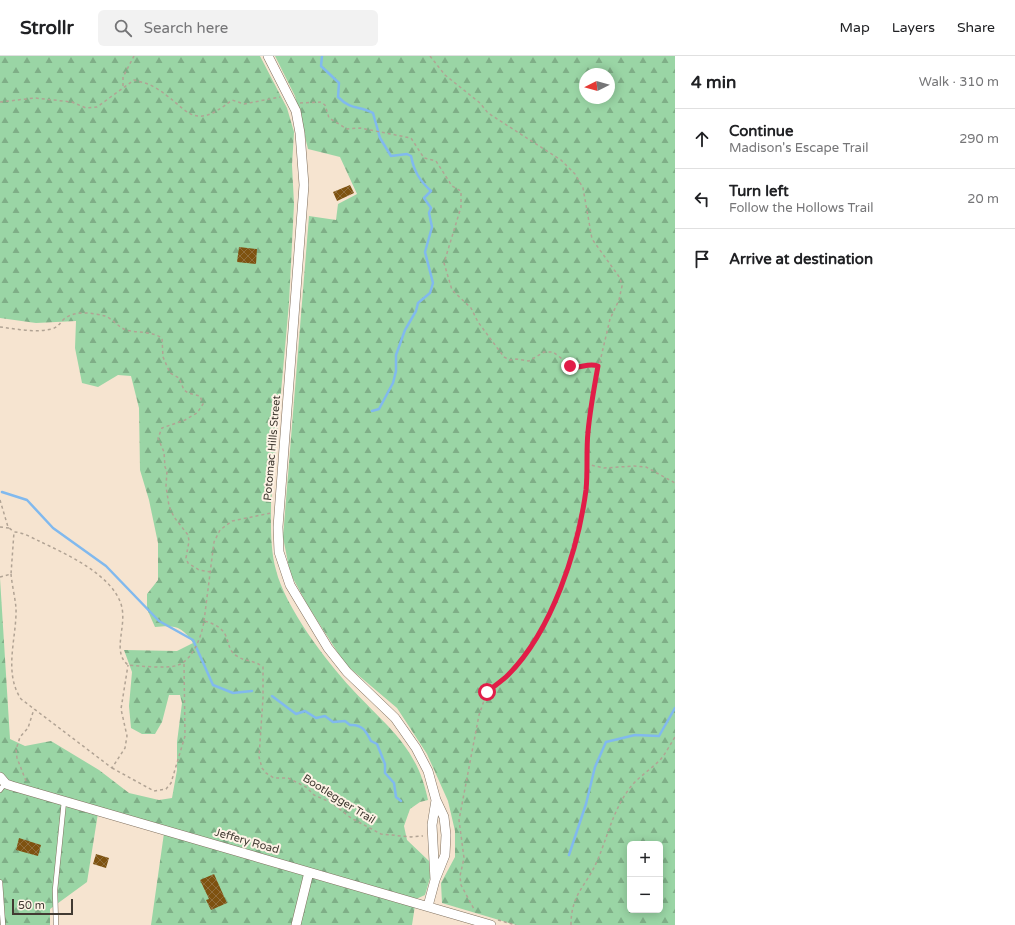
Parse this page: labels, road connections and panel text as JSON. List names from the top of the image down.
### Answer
{
  "streets": {
    "street": ["Potomac Hills Street", "Jeffery Road"],
    "path": ["Bootlegger Trail"]
  },
  "crossings": [
    ["Potomac Hills Street", "Bootlegger Trail"],
    ["Potomac Hills Street", "Jeffery Road"]
  ],
  "scale_bar": "50 m",
  "north": "left",
  "page": {
    "header": "Strollr",
    "search": "Search here",
    "nav": ["Map", "Layers", "Share"],
    "heading": ["4 min", "Walk · 310 m"],
    "list": [
      ["Continue", "Madison's Escape Trail", "290 m"],
      ["Turn left", "Follow the Hollows Trail", "20 m"],
      "Arrive at destination"
    ],
    "map_buttons": ["+", "−"],
    "scale": "50 m"
  }
}
